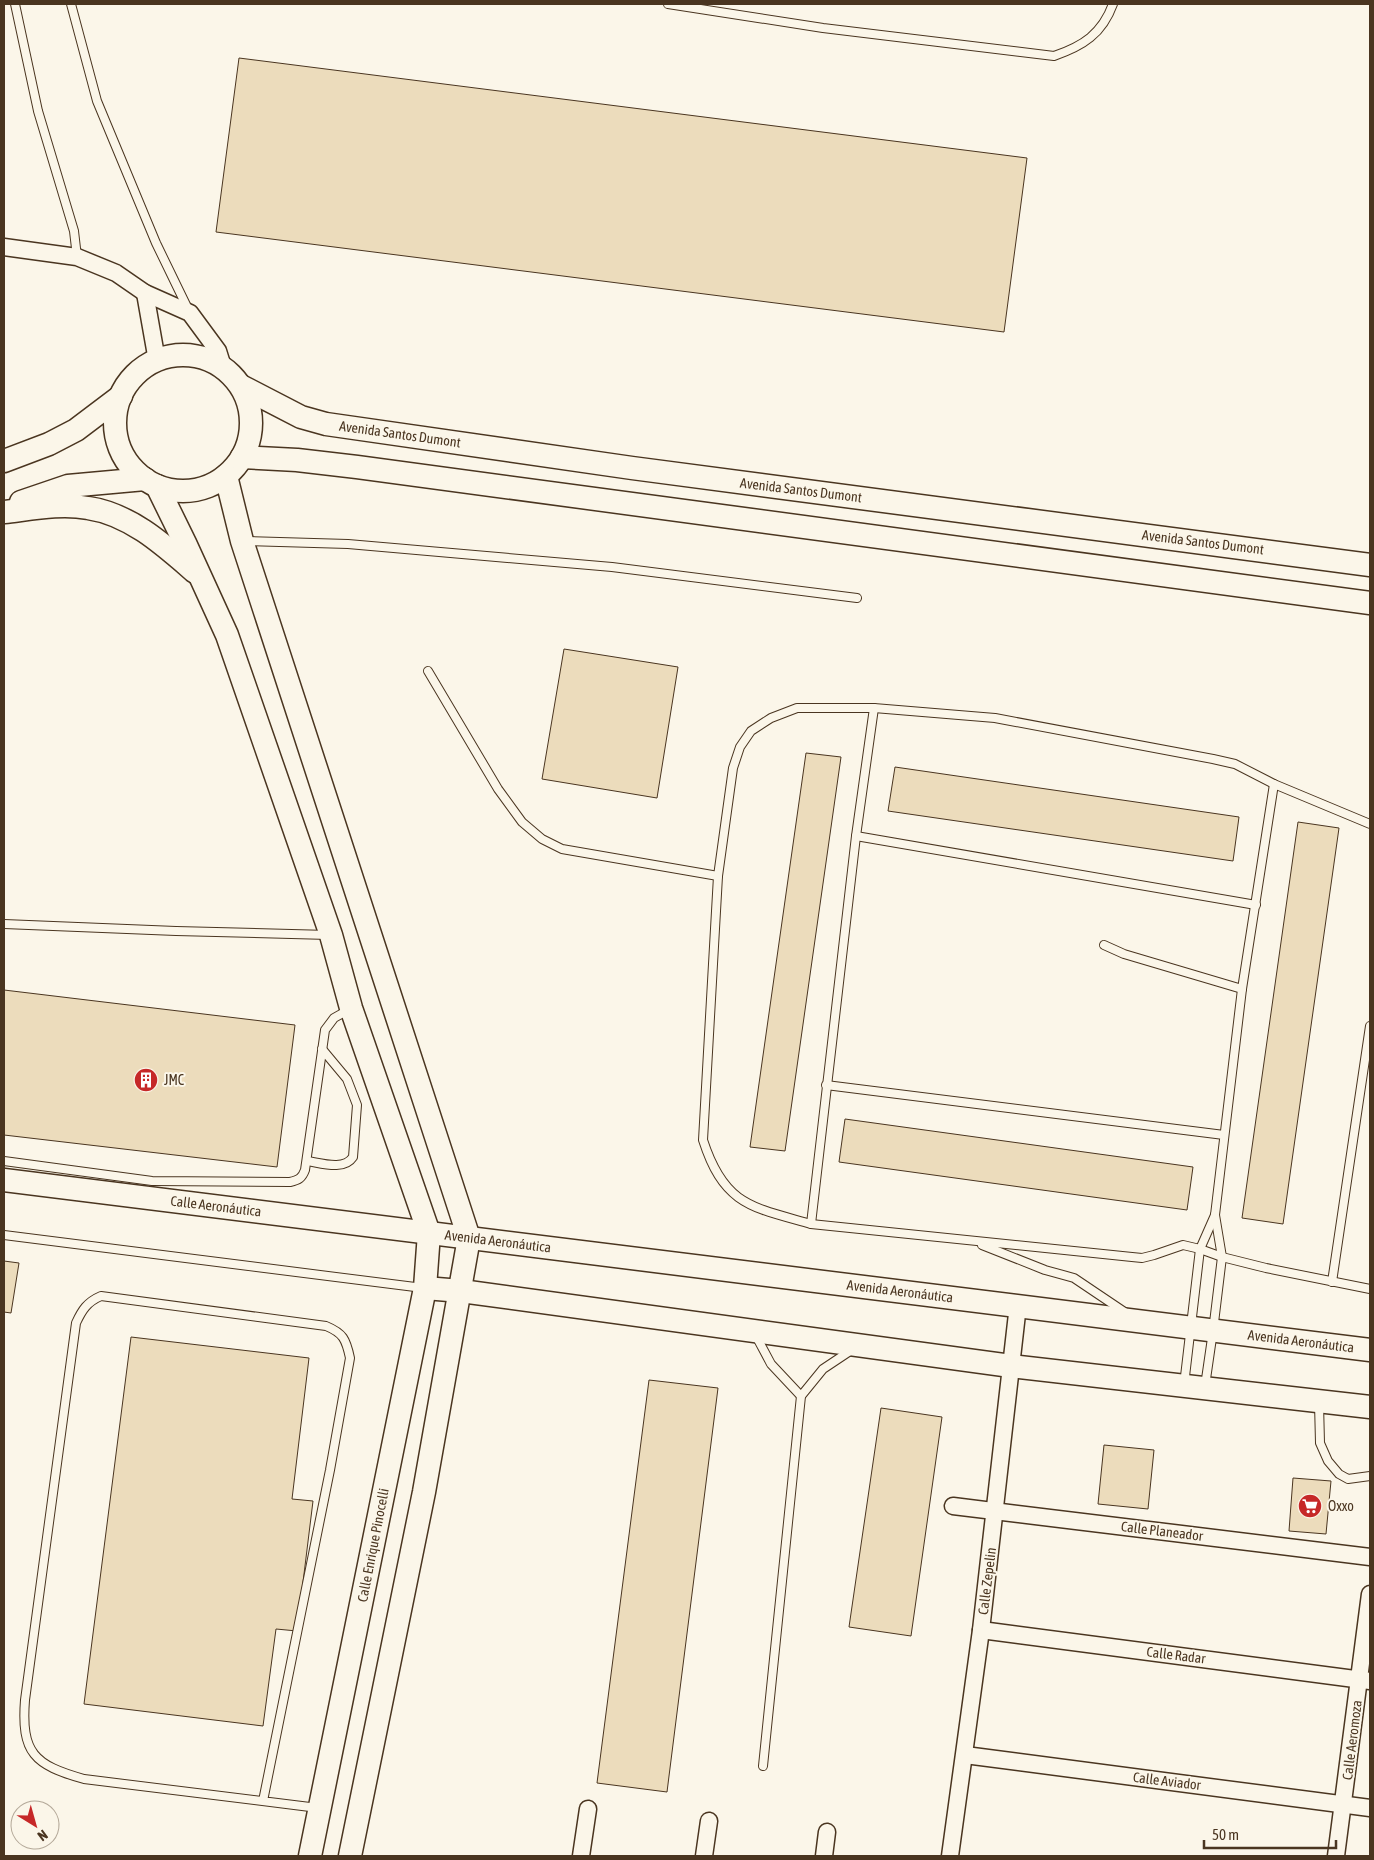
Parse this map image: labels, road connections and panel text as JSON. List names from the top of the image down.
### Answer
{
  "streets": {
    "main road": [
      "Avenida Santos Dumont",
      "Calle Aeronáutica",
      "Avenida Aeronáutica",
      "Calle Enrique Pinocelli"
    ],
    "street": [
      "Calle Planeador",
      "Calle Zepelin",
      "Calle Radar",
      "Calle Aeromoza",
      "Calle Aviador"
    ]
  },
  "crossings": [
    ["Calle Aeronáutica", "Avenida Aeronáutica"],
    ["Calle Aeronáutica", "Calle Enrique Pinocelli"],
    ["Avenida Aeronáutica", "Calle Enrique Pinocelli"],
    ["Avenida Aeronáutica", "Calle Zepelin"],
    ["Calle Planeador", "Calle Zepelin"],
    ["Calle Zepelin", "Calle Radar"],
    ["Calle Zepelin", "Calle Aviador"],
    ["Calle Radar", "Calle Aeromoza"],
    ["Calle Aeromoza", "Calle Aviador"]
  ],
  "places": {
    "building": ["JMC"],
    "supermarket": ["Oxxo"]
  },
  "scale_bar": "50 m",
  "north": "bottom right"
}
